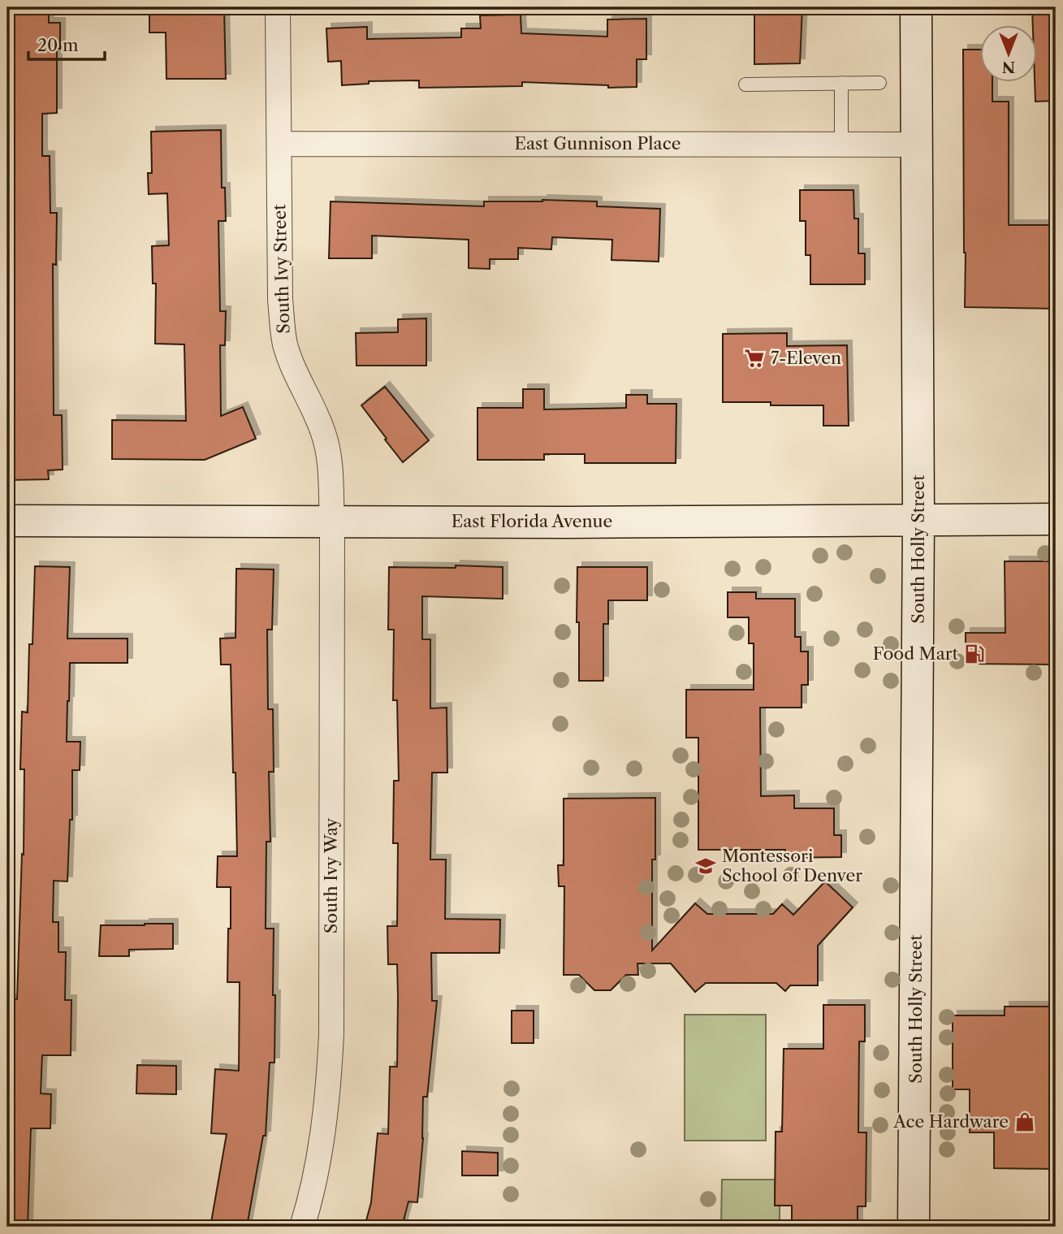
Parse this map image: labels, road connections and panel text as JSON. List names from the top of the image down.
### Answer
{
  "streets": {
    "main road": ["East Florida Avenue", "South Holly Street"],
    "street": ["East Gunnison Place", "South Ivy Street", "South Ivy Way"]
  },
  "crossings": [
    ["East Gunnison Place", "South Ivy Street"],
    ["East Gunnison Place", "South Holly Street"],
    ["South Ivy Street", "East Florida Avenue"],
    ["South Ivy Street", "South Ivy Way"],
    ["East Florida Avenue", "South Holly Street"],
    ["East Florida Avenue", "South Ivy Way"]
  ],
  "places": {
    "supermarket": ["7-Eleven"],
    "fuel station": ["Food Mart"],
    "school or university": ["Montessori School of Denver"],
    "shop": ["Ace Hardware"]
  },
  "scale_bar": "20 m",
  "north": "bottom"
}
